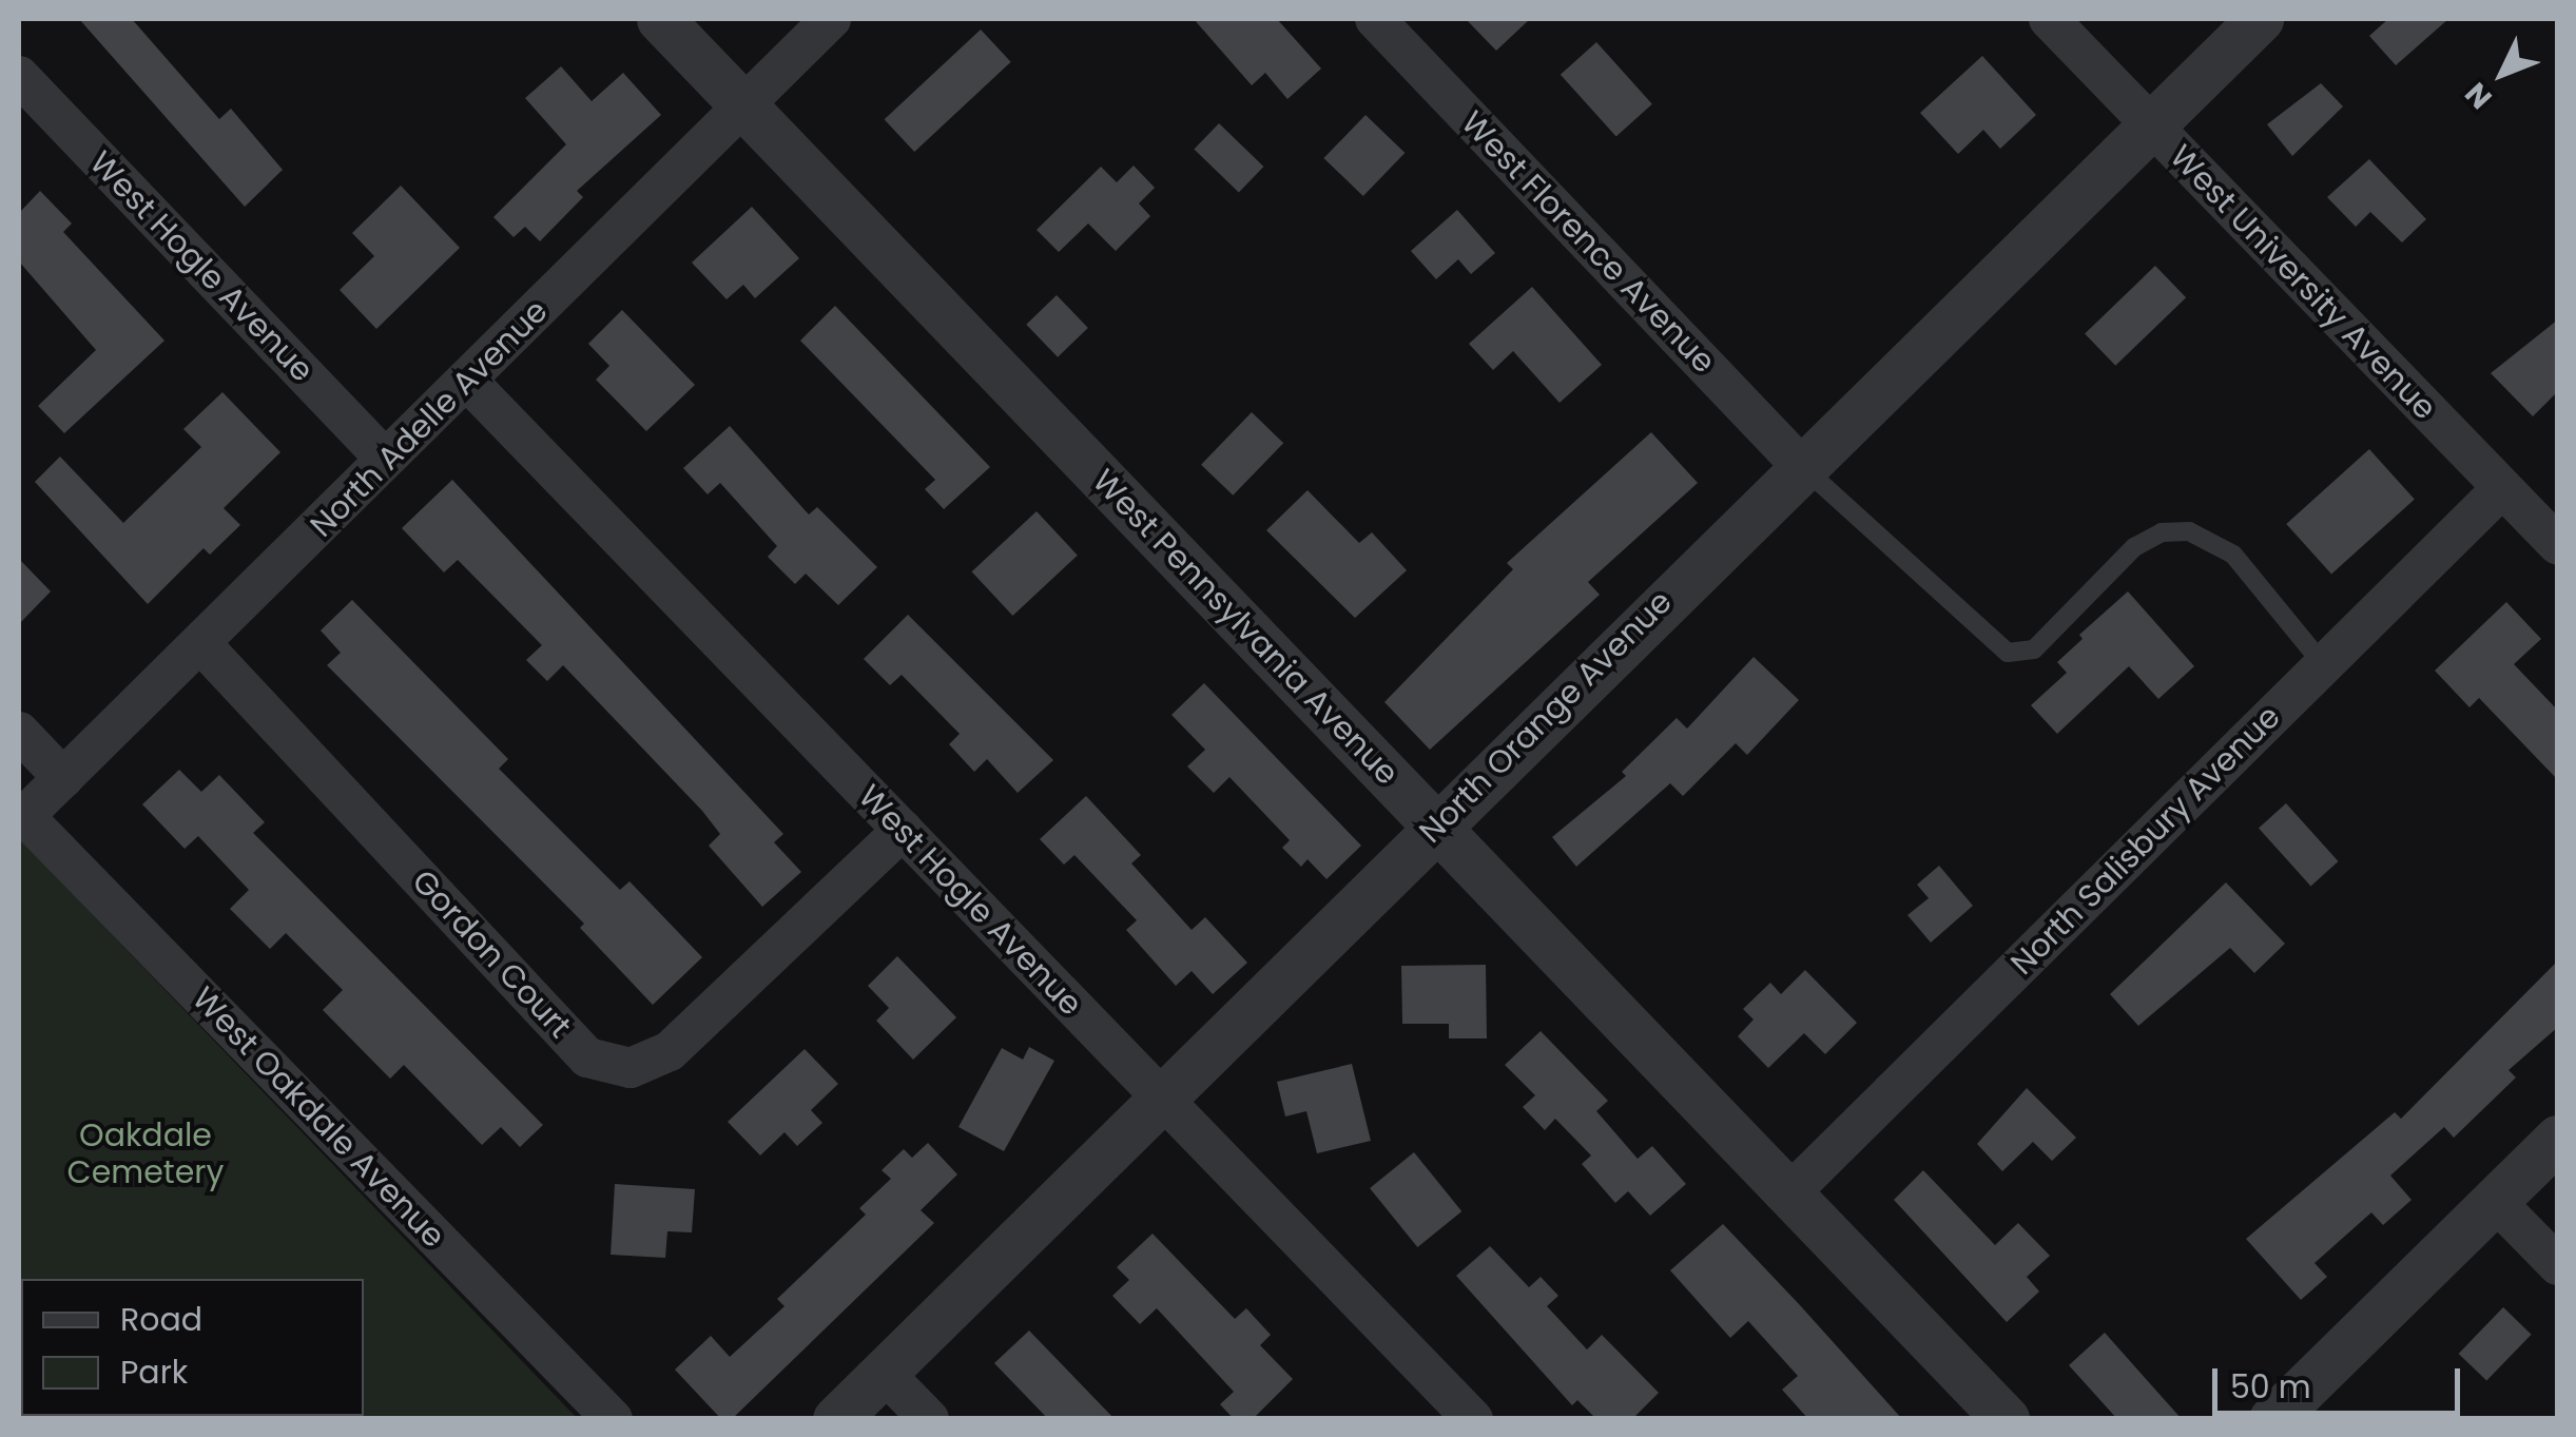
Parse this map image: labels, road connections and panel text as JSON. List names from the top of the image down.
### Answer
{
  "streets": {
    "street": [
      "West Florence Avenue",
      "West Hogle Avenue",
      "West University Avenue",
      "North Adelle Avenue",
      "West Pennsylvania Avenue",
      "North Orange Avenue",
      "North Salisbury Avenue",
      "Gordon Court",
      "West Oakdale Avenue"
    ]
  },
  "crossings": [
    ["West Florence Avenue", "North Orange Avenue"],
    ["West Hogle Avenue", "North Adelle Avenue"],
    ["West Hogle Avenue", "North Orange Avenue"],
    ["West Hogle Avenue", "Gordon Court"],
    ["West University Avenue", "North Orange Avenue"],
    ["West University Avenue", "North Salisbury Avenue"],
    ["North Adelle Avenue", "West Pennsylvania Avenue"],
    ["North Adelle Avenue", "Gordon Court"],
    ["North Adelle Avenue", "West Oakdale Avenue"],
    ["West Pennsylvania Avenue", "North Orange Avenue"],
    ["West Pennsylvania Avenue", "North Salisbury Avenue"]
  ],
  "parks": ["Oakdale Cemetery"],
  "legend": ["Road", "Park"],
  "scale_bar": "50 m",
  "north": "bottom left"
}
